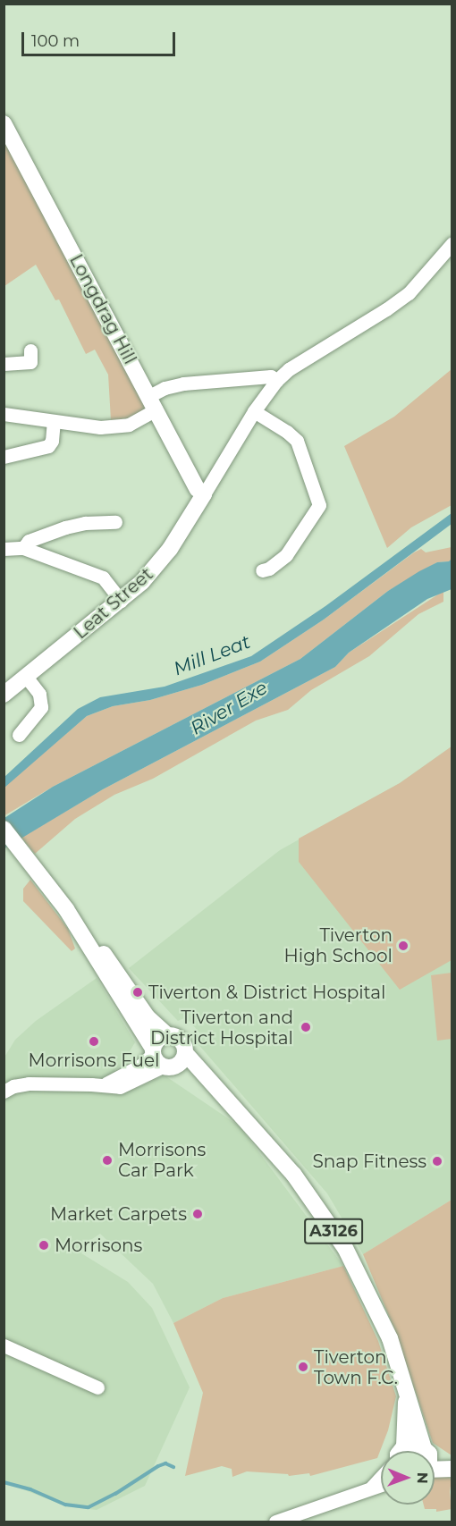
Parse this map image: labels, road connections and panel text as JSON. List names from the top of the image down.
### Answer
{
  "streets": {
    "main road": ["Longdrag Hill", "Leat Street", "A3126"]
  },
  "crossings": [
    ["Longdrag Hill", "Leat Street"]
  ],
  "water": ["Mill Leat", "River Exe"],
  "places": [
    "Tiverton High School",
    "Tiverton & District Hospital",
    "Tiverton and District Hospital",
    "Morrisons Fuel",
    "Morrisons Car Park",
    "Snap Fitness",
    "Market Carpets",
    "Morrisons",
    "Tiverton Town F.C."
  ],
  "scale_bar": "100 m",
  "north": "right"
}
